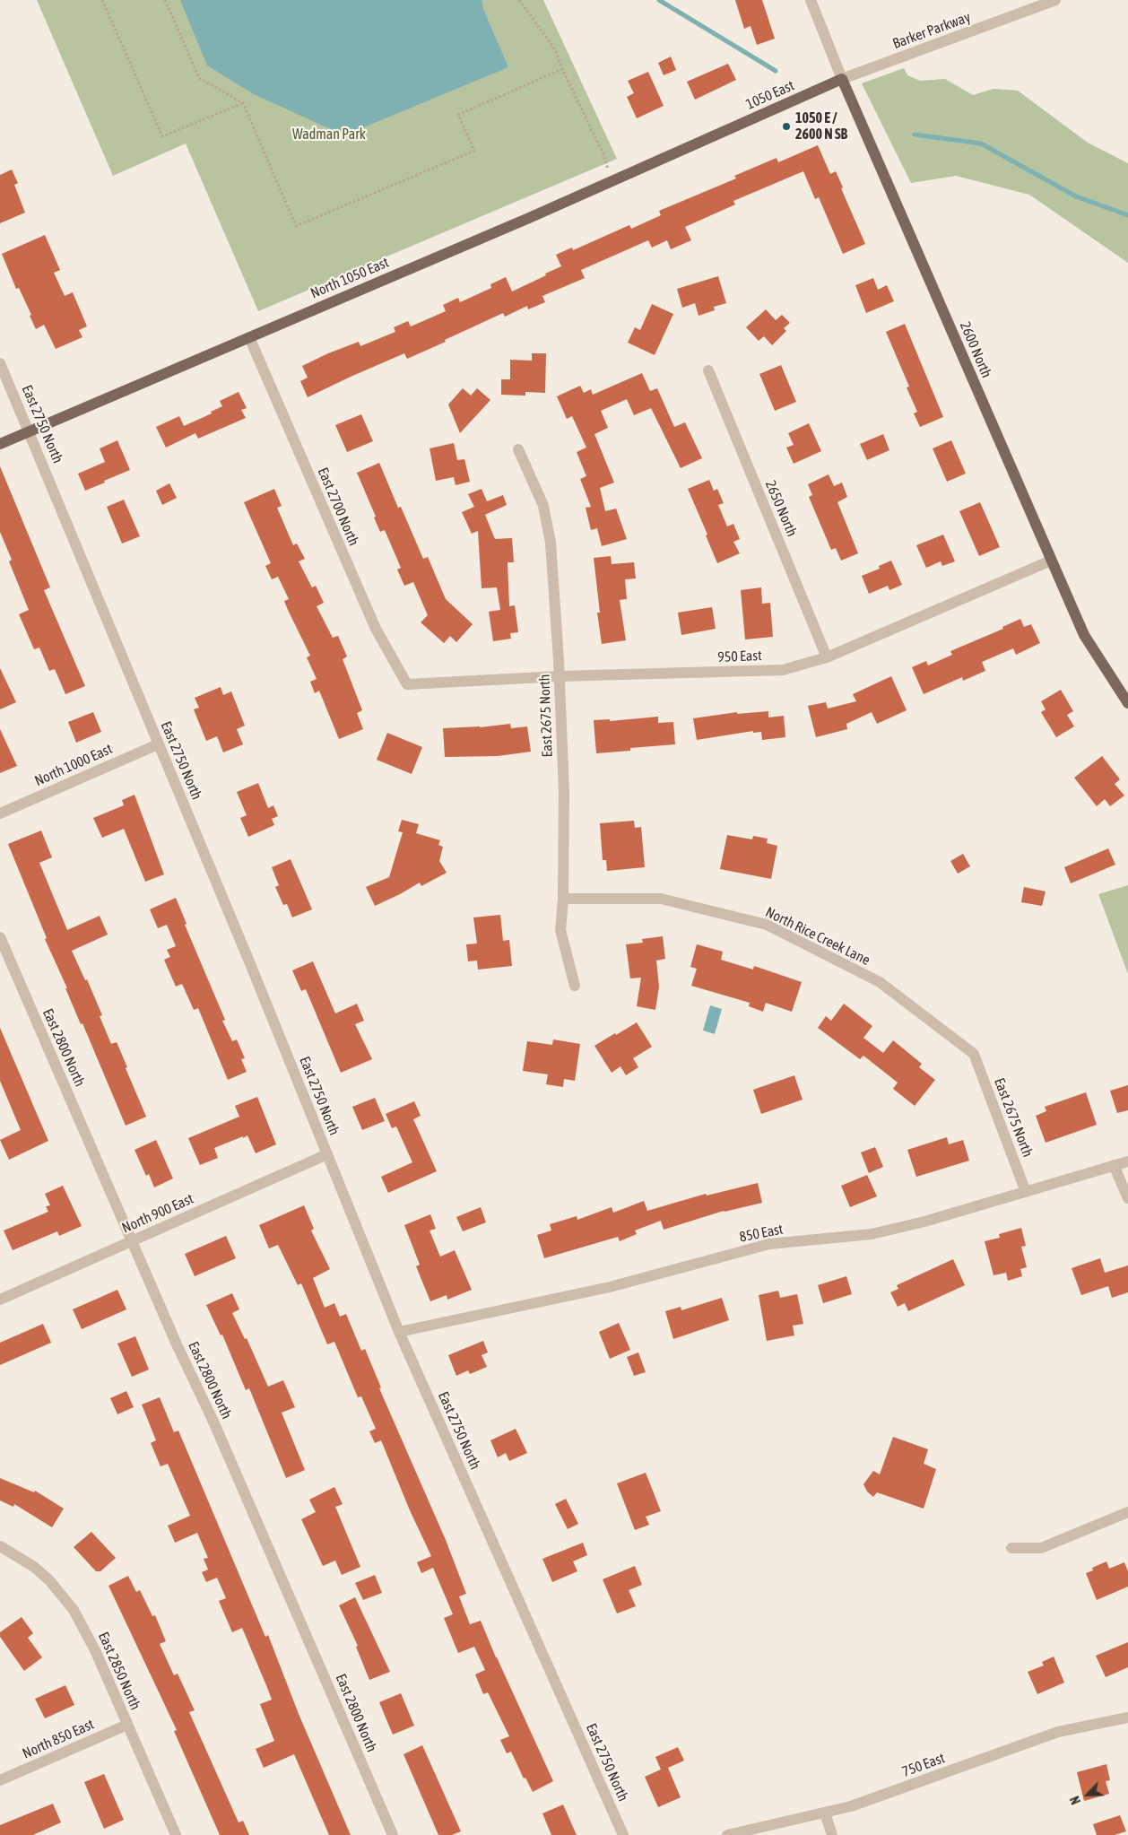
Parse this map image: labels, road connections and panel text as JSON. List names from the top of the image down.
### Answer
{
  "streets": {
    "main road": ["1050 East", "North 1050 East", "2600 North"],
    "street": [
      "Barker Parkway",
      "East 2750 North",
      "East 2700 North",
      "2650 North",
      "950 East",
      "East 2675 North",
      "North 1000 East",
      "North Rice Creek Lane",
      "East 2800 North",
      "North 900 East",
      "850 East",
      "East 2850 North",
      "North 850 East",
      "750 East"
    ]
  },
  "crossings": [
    ["Barker Parkway", "1050 East"],
    ["Barker Parkway", "2600 North"],
    ["1050 East", "North 1050 East"],
    ["1050 East", "2600 North"],
    ["North 1050 East", "East 2750 North"],
    ["North 1050 East", "East 2700 North"],
    ["2600 North", "950 East"],
    ["East 2750 North", "North 1000 East"],
    ["East 2750 North", "North 900 East"],
    ["East 2750 North", "850 East"],
    ["East 2700 North", "950 East"],
    ["2650 North", "950 East"],
    ["950 East", "East 2675 North"],
    ["East 2675 North", "North Rice Creek Lane"],
    ["East 2675 North", "850 East"],
    ["East 2800 North", "North 900 East"],
    ["East 2850 North", "North 850 East"]
  ],
  "parks": ["Wadman Park"],
  "places": ["1050 E / 2600 N SB"],
  "north": "bottom left"
}
